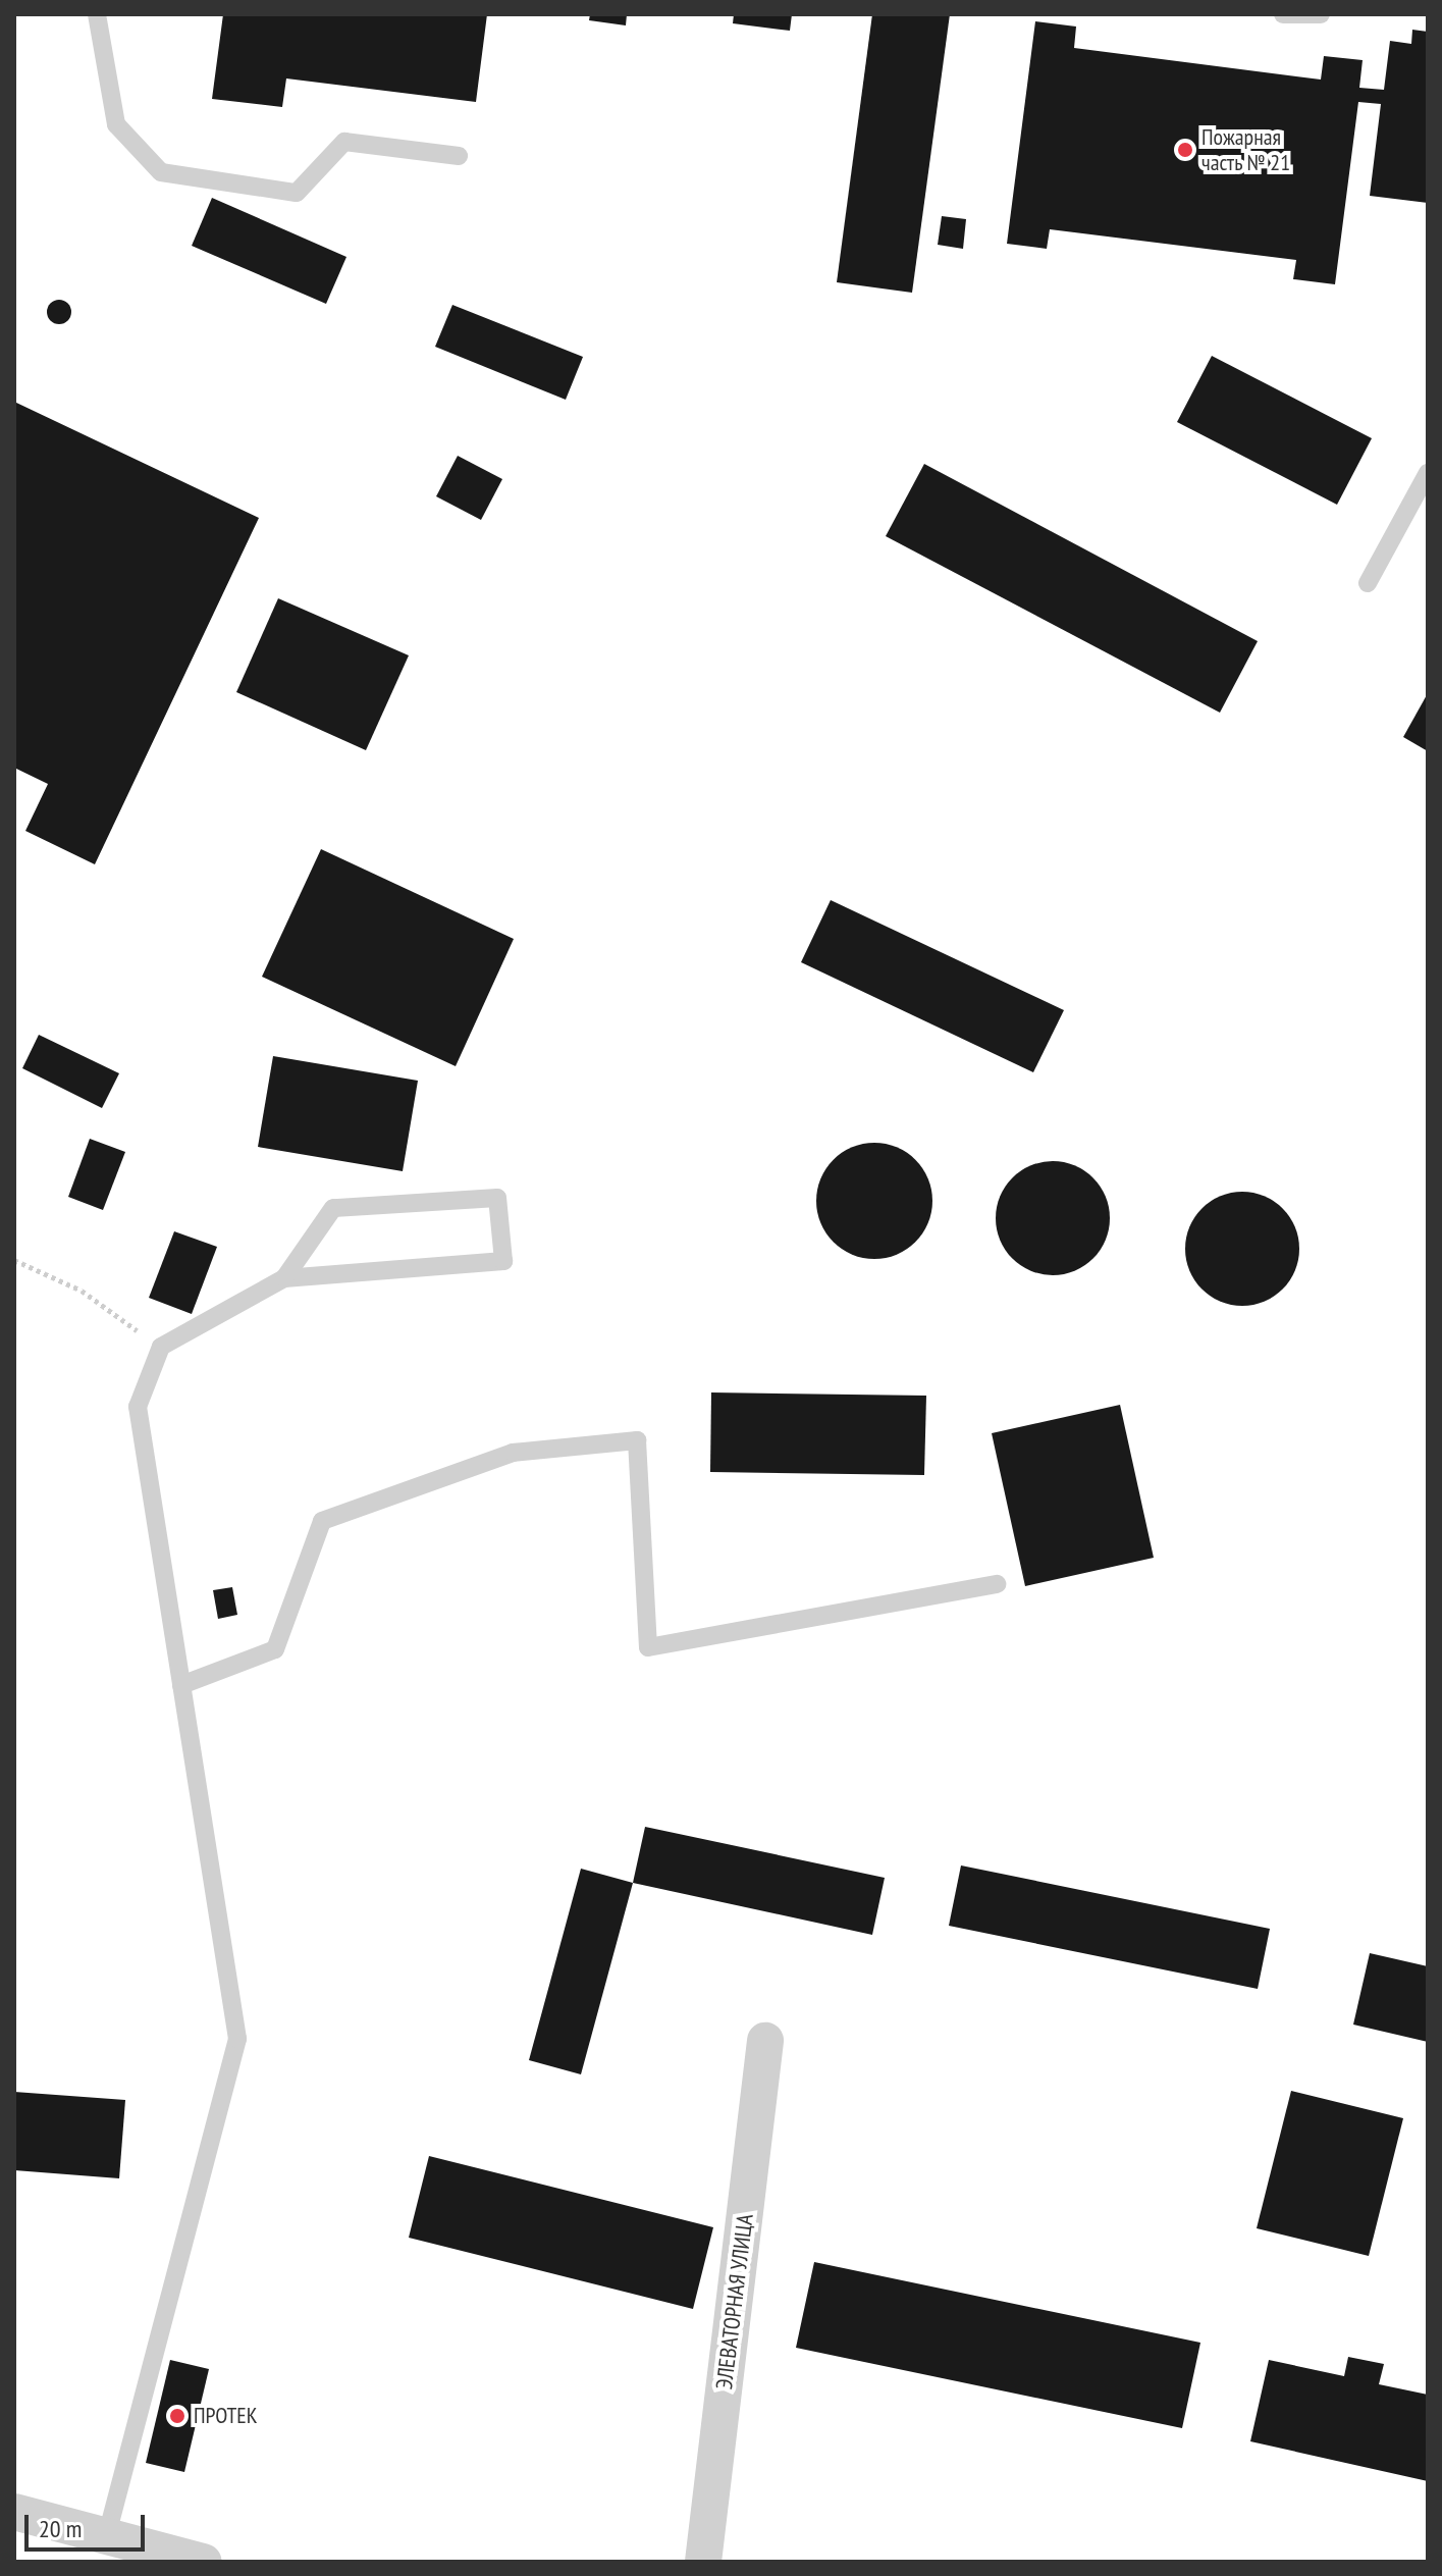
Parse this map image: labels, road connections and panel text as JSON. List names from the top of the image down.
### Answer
{
  "streets": {
    "street": ["ЭЛЕВАТОРНАЯ УЛИЦА"]
  },
  "places": ["Пожарная часть № 21", "ПРОТЕК"],
  "scale_bar": "20 m"
}
